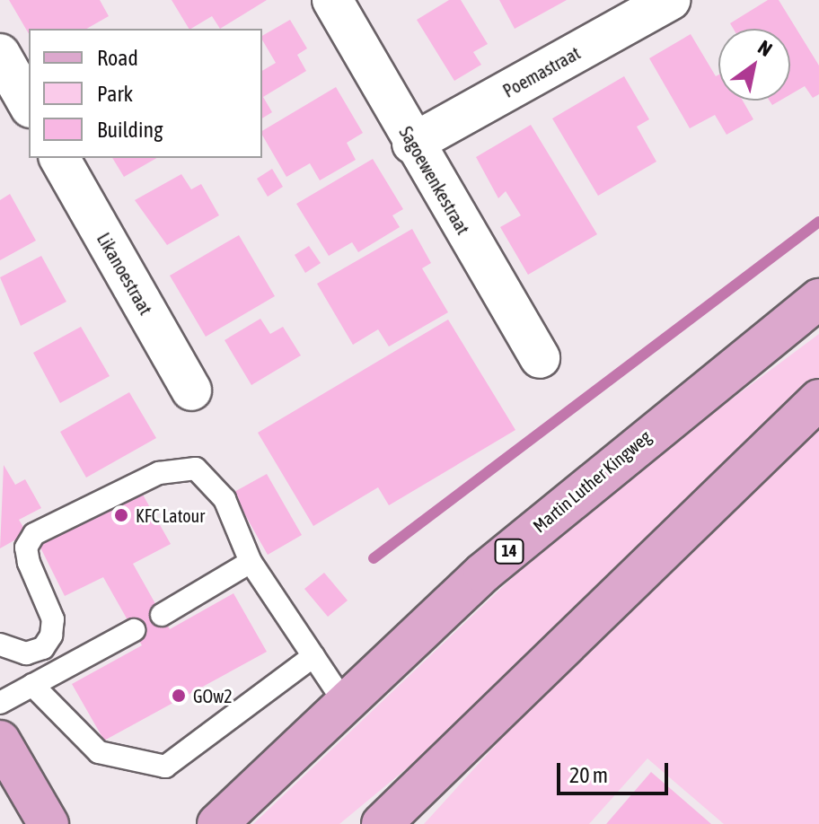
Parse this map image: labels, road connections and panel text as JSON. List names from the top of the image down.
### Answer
{
  "streets": {
    "main road": ["Martin Luther Kingweg", "14"],
    "street": ["Poemastraat", "Sagoewenkestraat", "Likanoestraat"]
  },
  "crossings": [
    ["Poemastraat", "Sagoewenkestraat"]
  ],
  "places": ["KFC Latour", "GOw2"],
  "legend": ["Road", "Park", "Building"],
  "scale_bar": "20 m",
  "north": "top right"
}
